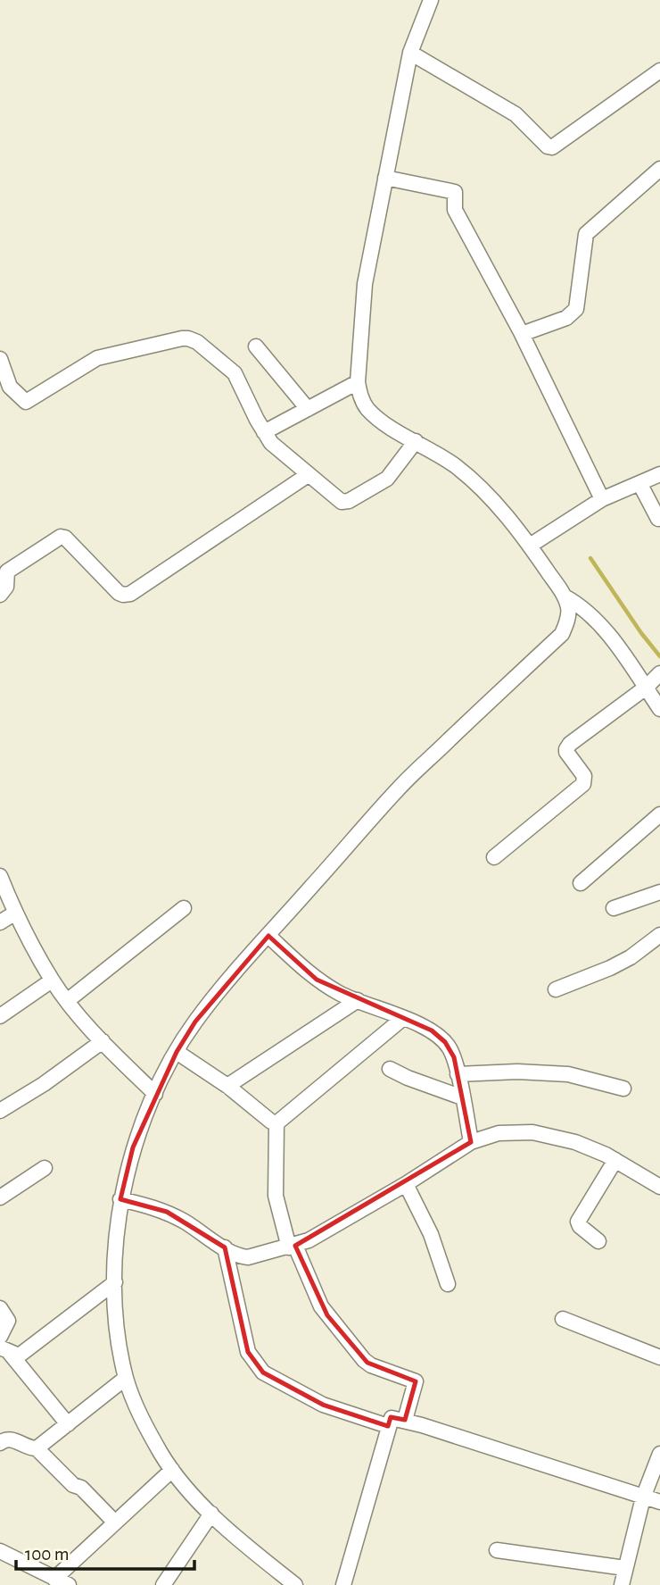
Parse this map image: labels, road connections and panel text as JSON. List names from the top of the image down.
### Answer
{
  "scale_bar": "100 m"
}
